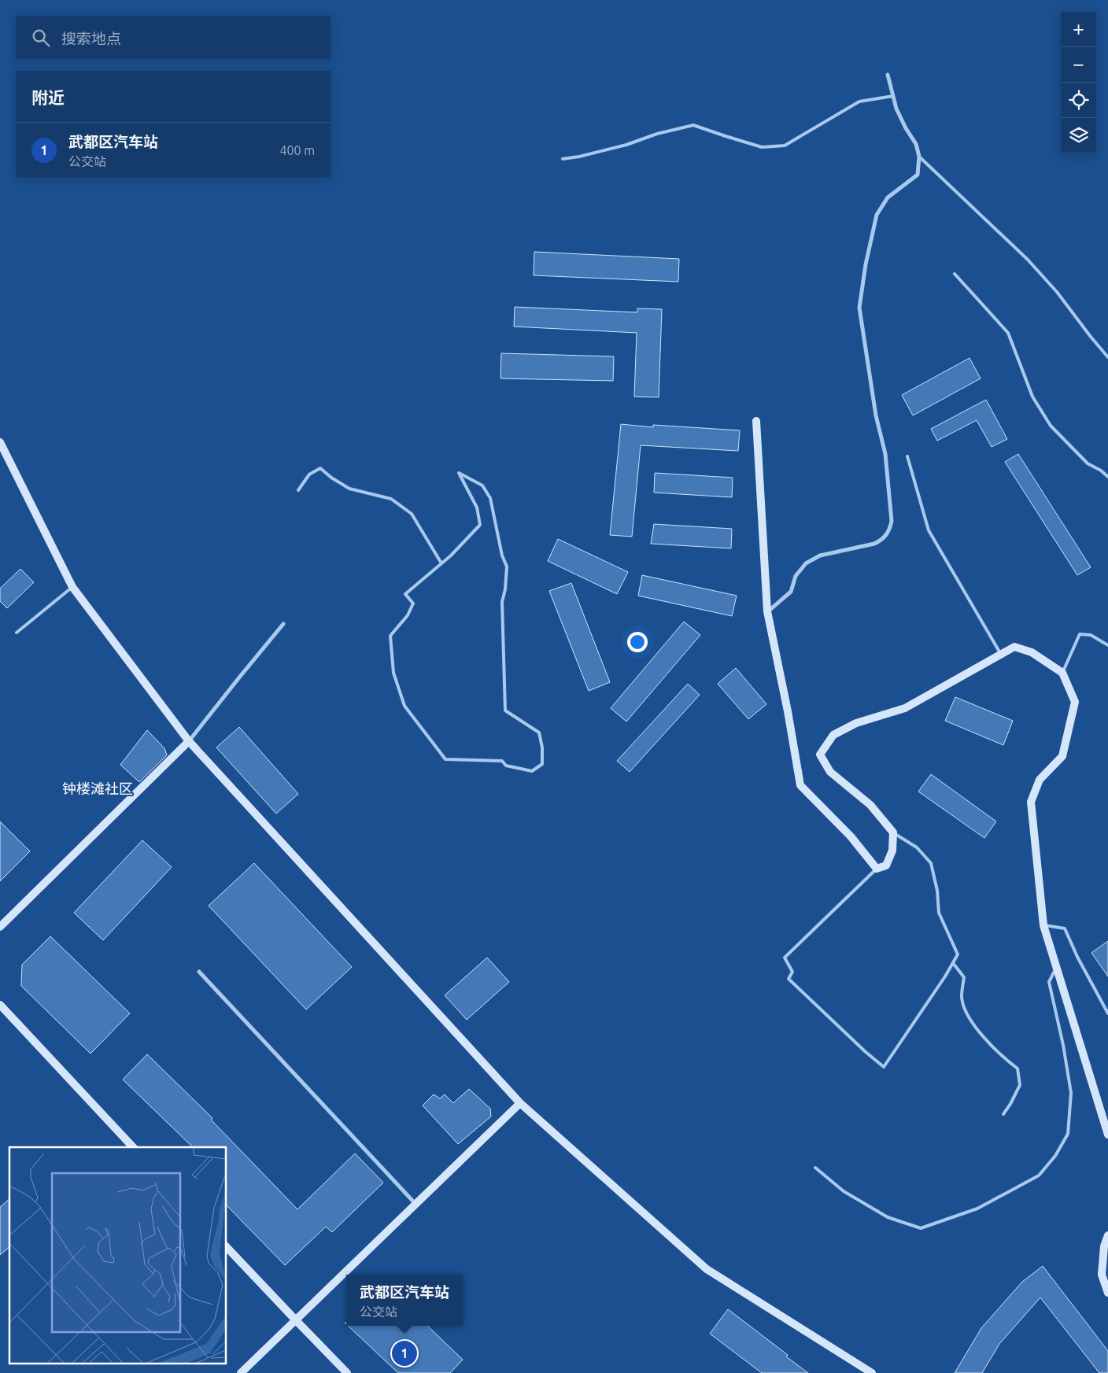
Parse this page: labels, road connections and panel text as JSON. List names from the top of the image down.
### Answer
{
  "districts": ["钟楼滩社区"],
  "page": {
    "map_buttons": ["+", "−"],
    "search": "搜索地点",
    "heading": "附近",
    "list": [
      {
        "mark": "1",
        "name": "武都区汽车站",
        "note": "公交站",
        "value": "400 m"
      }
    ],
    "popup": ["武都区汽车站", "公交站"],
    "pins": "1"
  }
}
